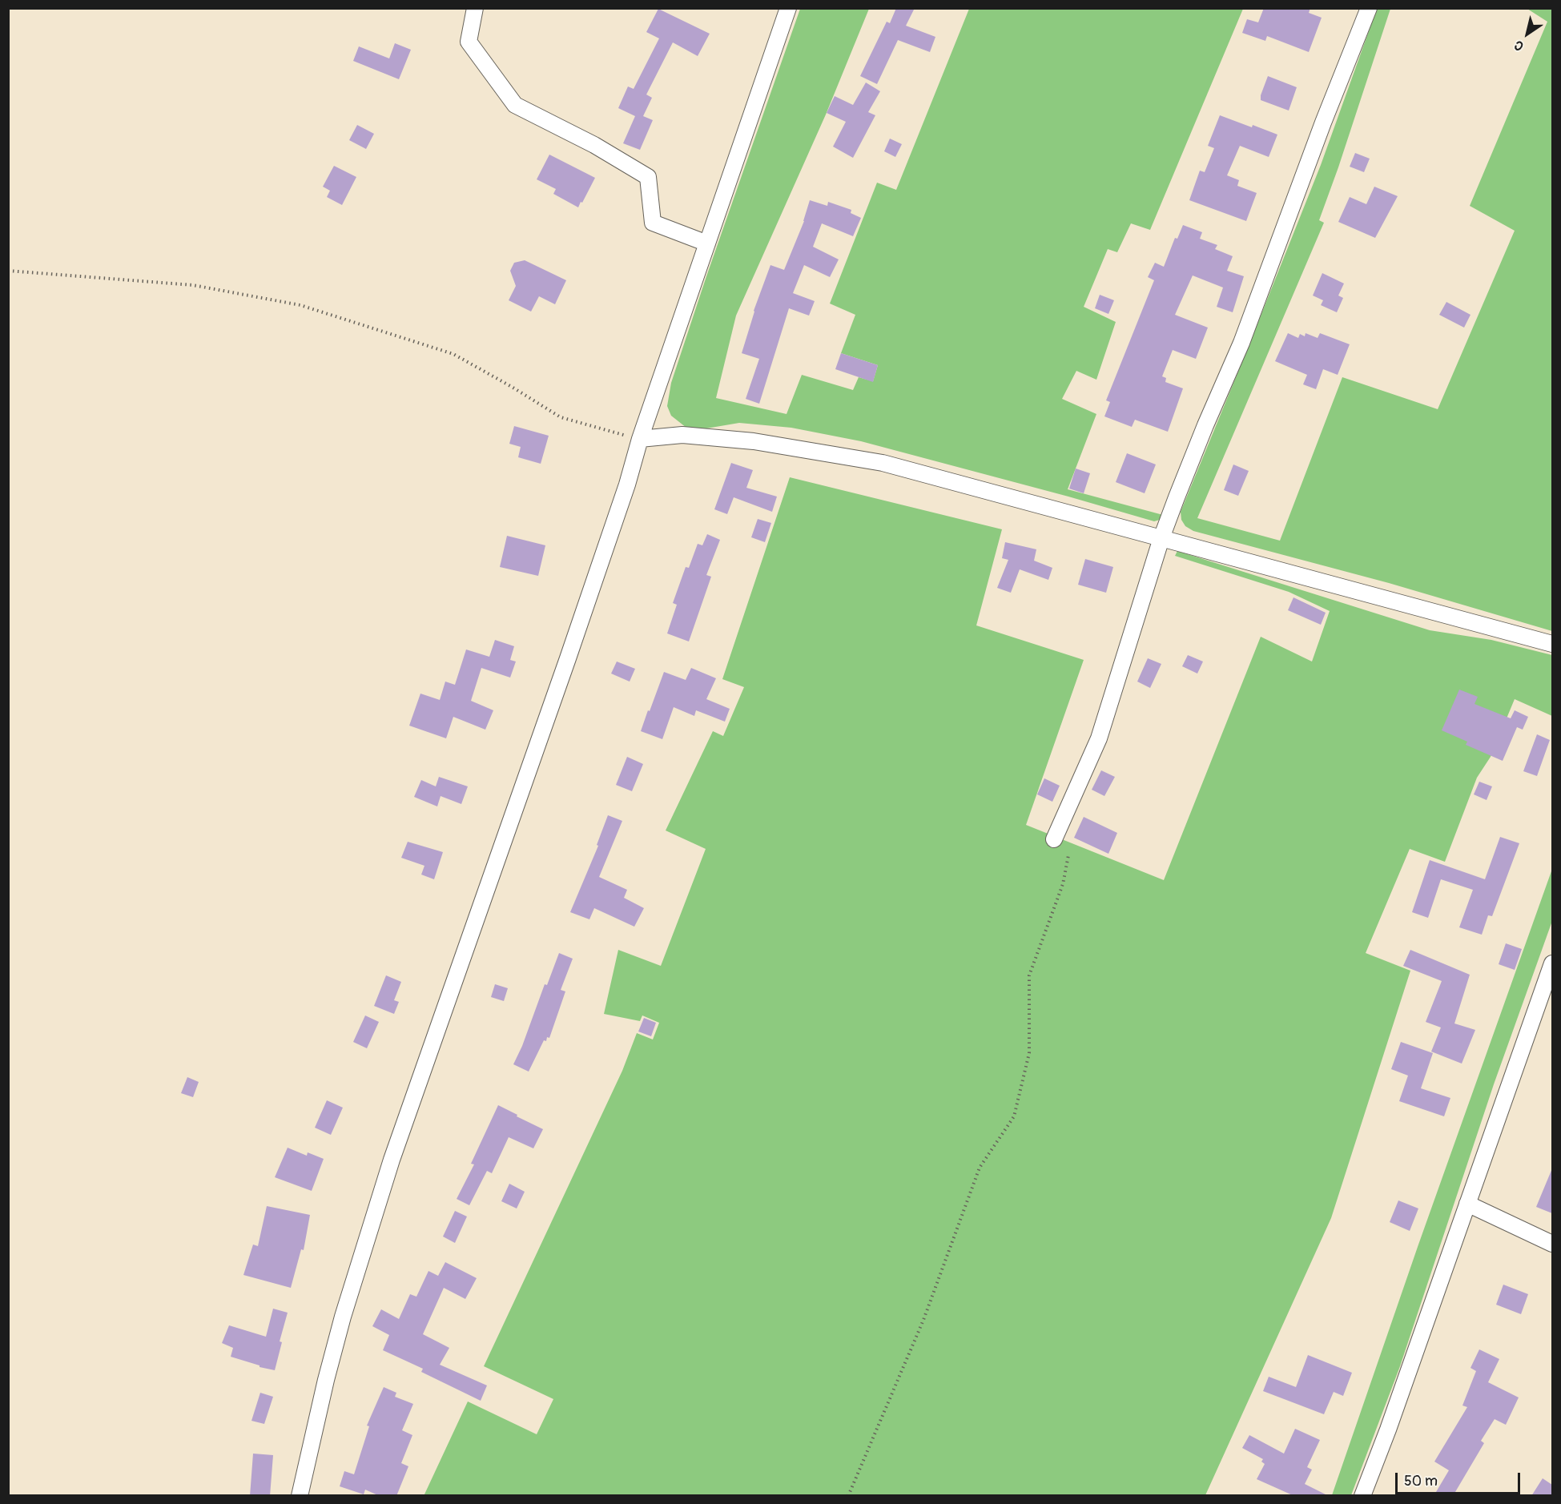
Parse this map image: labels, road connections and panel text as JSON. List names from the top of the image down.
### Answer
{
  "scale_bar": "50 m",
  "north": "bottom left"
}
